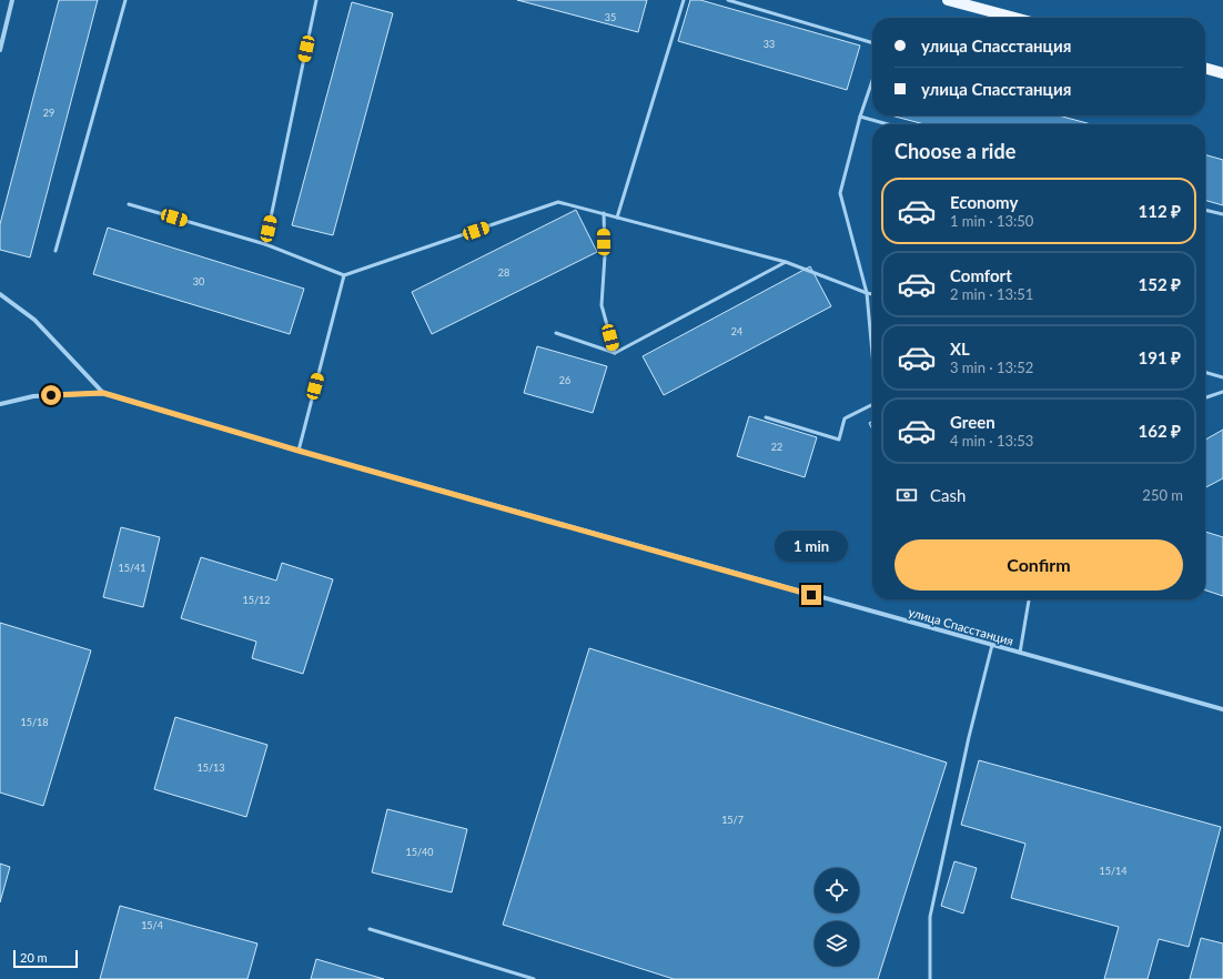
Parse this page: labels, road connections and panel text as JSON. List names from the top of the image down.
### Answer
{
  "streets": {
    "street": ["улица Спасстанция"]
  },
  "house_numbers": [
    "35",
    "33",
    "29",
    "28",
    "30",
    "24",
    "26",
    "22",
    "15/41",
    "15/12",
    "15/18",
    "15/13",
    "15/7",
    "15/40",
    "15/14",
    "15/4"
  ],
  "scale_bar": "20 m",
  "page": {
    "banner": ["улица Спасстанция", "улица Спасстанция"],
    "heading": "Choose a ride",
    "list": [
      {
        "name": "Economy",
        "note": "1 min · 13:50",
        "value": "112 ₽"
      },
      {
        "name": "Comfort",
        "note": "2 min · 13:51",
        "value": "152 ₽"
      },
      {
        "name": "XL",
        "note": "3 min · 13:52",
        "value": "191 ₽"
      },
      {
        "name": "Green",
        "note": "4 min · 13:53",
        "value": "162 ₽"
      }
    ],
    "pay": ["Cash", "250 m"],
    "bubble": "1 min",
    "buttons": "Confirm",
    "scale": "20 m"
  }
}
